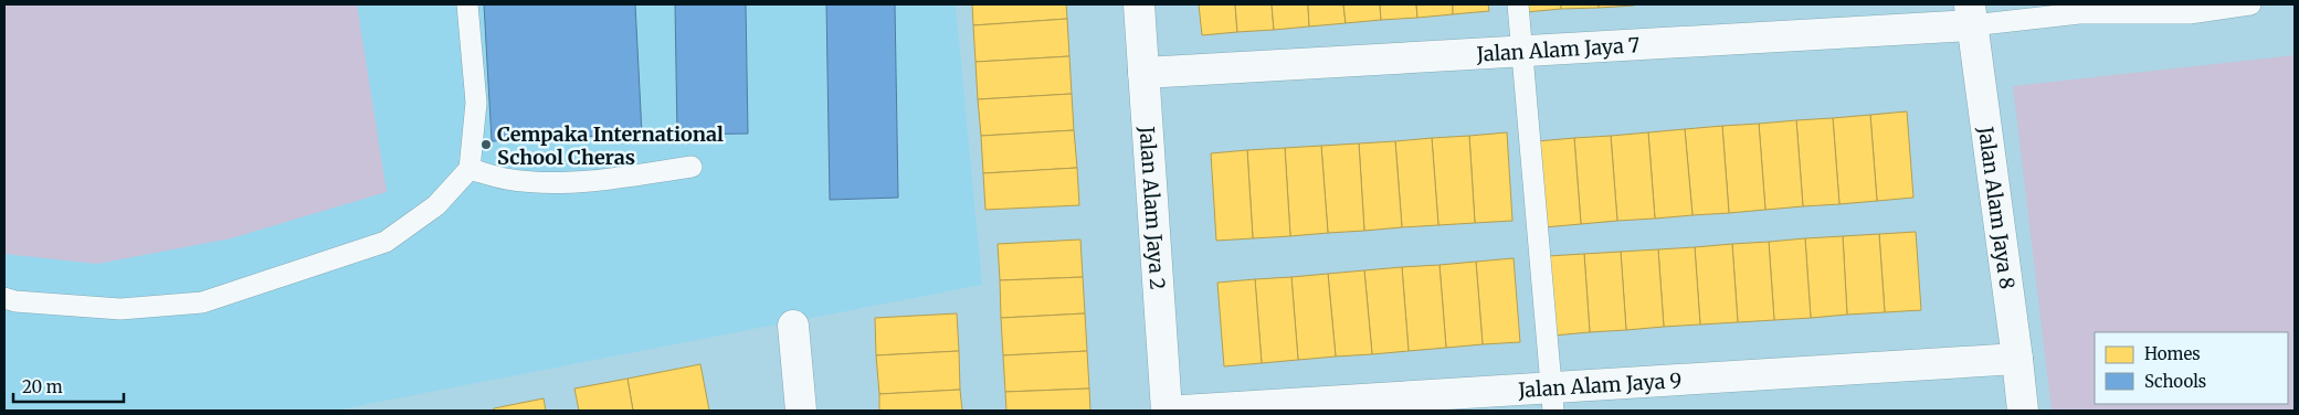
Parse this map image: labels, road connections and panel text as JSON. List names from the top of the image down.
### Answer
{
  "streets": {
    "street": [
      "Jalan Alam Jaya 7",
      "Jalan Alam Jaya 2",
      "Jalan Alam Jaya 8",
      "Jalan Alam Jaya 9"
    ]
  },
  "crossings": [
    ["Jalan Alam Jaya 7", "Jalan Alam Jaya 2"],
    ["Jalan Alam Jaya 7", "Jalan Alam Jaya 8"],
    ["Jalan Alam Jaya 8", "Jalan Alam Jaya 9"]
  ],
  "places": ["Cempaka International School Cheras"],
  "legend": ["Homes", "Schools"],
  "scale_bar": "20 m"
}
